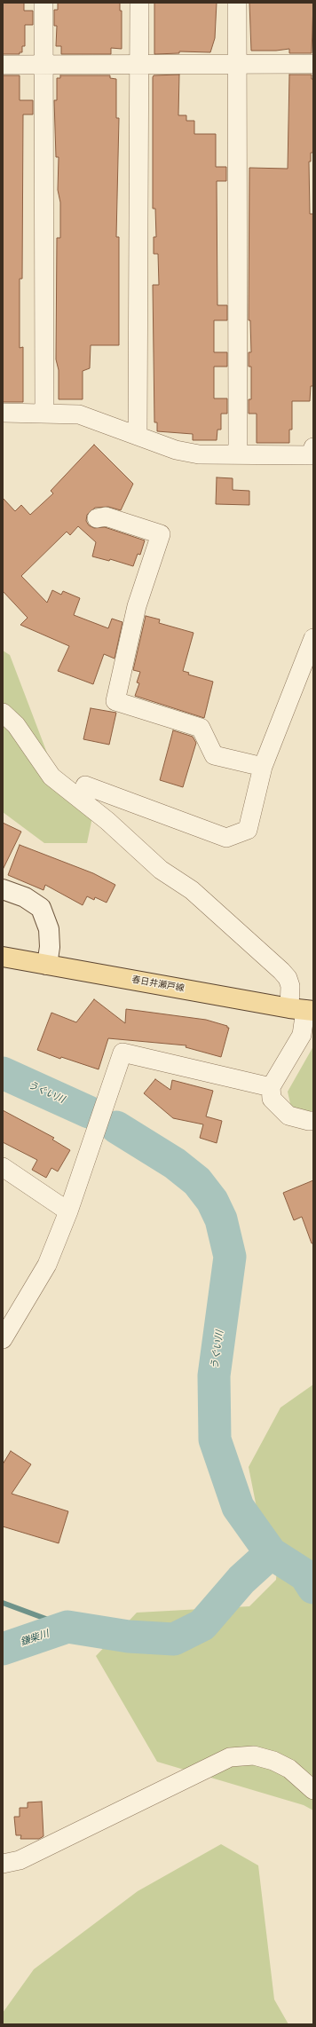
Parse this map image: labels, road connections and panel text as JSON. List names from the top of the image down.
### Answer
{
  "streets": {
    "main road": ["春日井瀬戸線"]
  },
  "water": ["うぐい川", "鎌柴川"]
}
